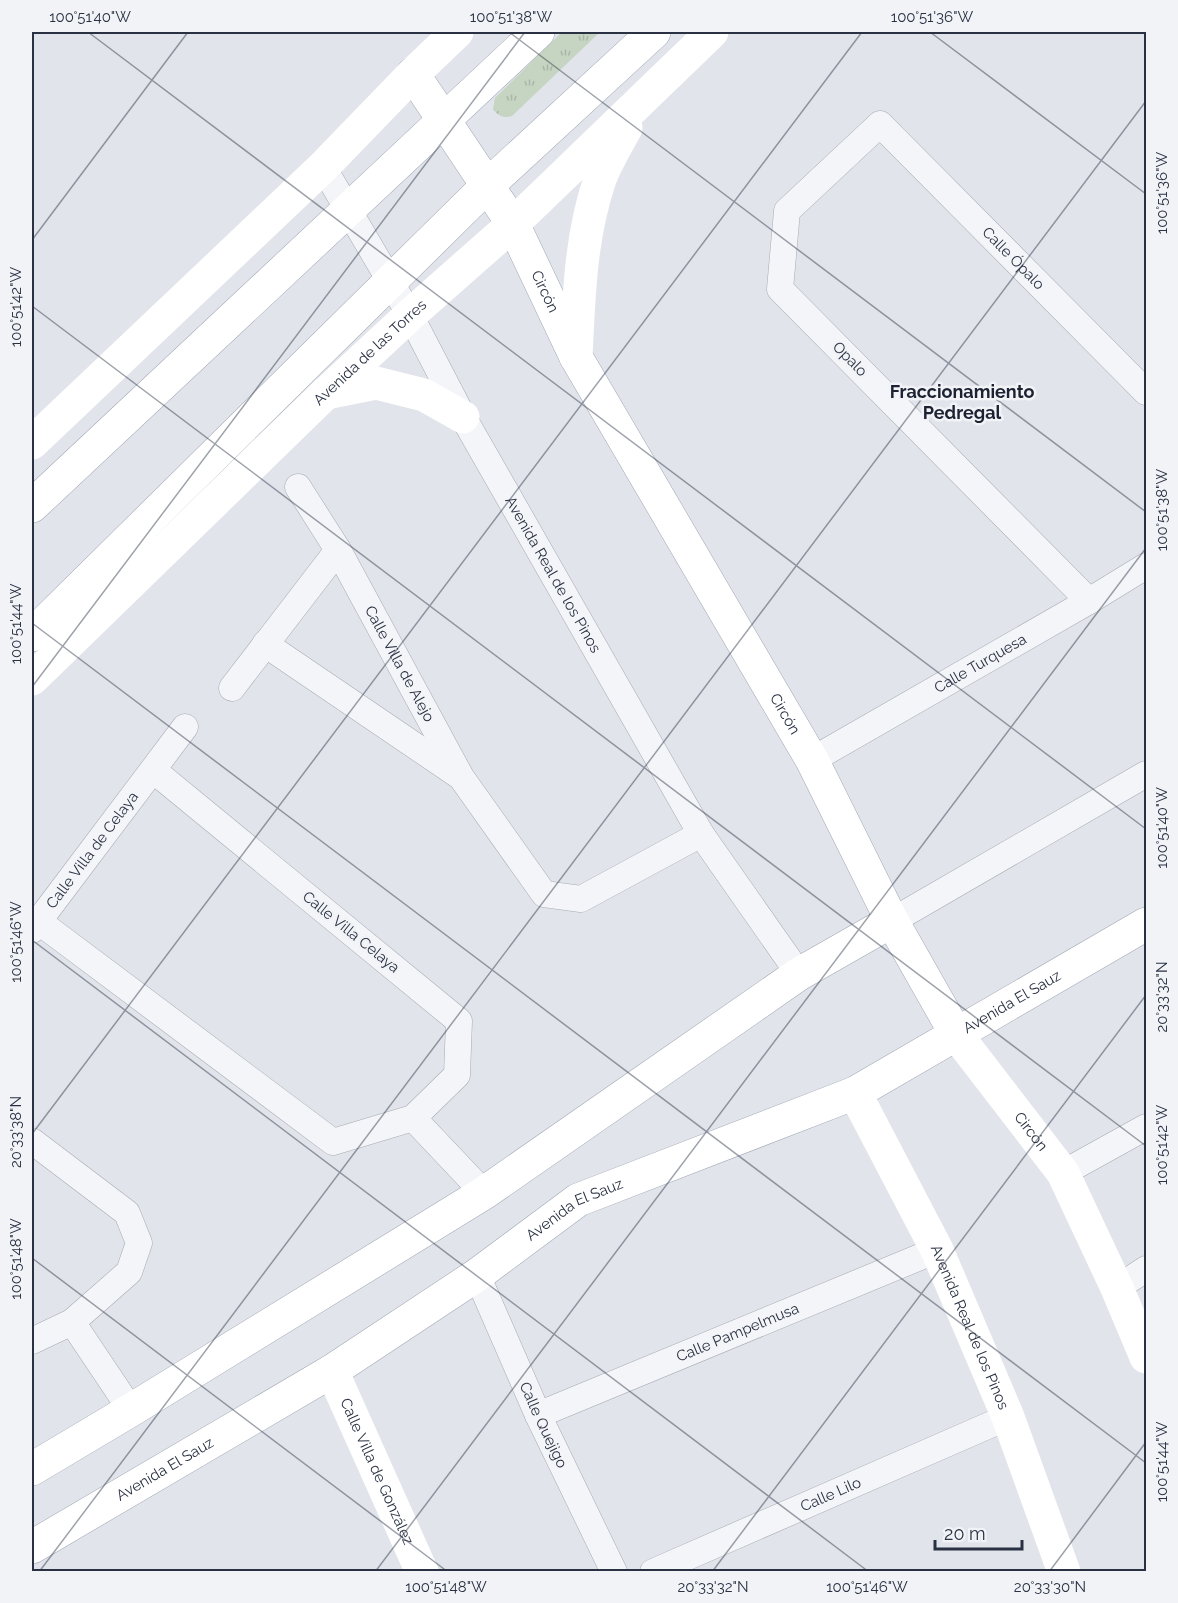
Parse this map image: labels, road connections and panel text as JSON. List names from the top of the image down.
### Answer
{
  "streets": {
    "main road": [
      "Circón",
      "Avenida de las Torres",
      "Avenida Real de los Pinos",
      "Avenida El Sauz",
      "Calle Villa de González"
    ],
    "street": [
      "Calle Ópalo",
      "Opalo",
      "Calle Villa de Alejo",
      "Calle Turquesa",
      "Calle Villa de Celaya",
      "Calle Villa Celaya",
      "Calle Pampelmusa",
      "Calle Quejigo",
      "Calle Lilo"
    ]
  },
  "crossings": [
    ["Calle Ópalo", "Opalo"],
    ["Circón", "Avenida de las Torres"],
    ["Circón", "Calle Turquesa"],
    ["Circón", "Avenida El Sauz"],
    ["Avenida de las Torres", "Avenida Real de los Pinos"],
    ["Opalo", "Calle Turquesa"],
    ["Avenida Real de los Pinos", "Calle Villa de Alejo"],
    ["Avenida Real de los Pinos", "Avenida El Sauz"],
    ["Avenida Real de los Pinos", "Calle Pampelmusa"],
    ["Avenida Real de los Pinos", "Calle Lilo"],
    ["Calle Villa de Celaya", "Calle Villa Celaya"],
    ["Avenida El Sauz", "Calle Quejigo"],
    ["Avenida El Sauz", "Calle Villa de González"],
    ["Calle Pampelmusa", "Calle Quejigo"]
  ],
  "districts": ["Fraccionamiento Pedregal"],
  "scale_bar": "20 m",
  "coordinates": [
    "100°51'40\"W",
    "100°51'38\"W",
    "100°51'36\"W",
    "100°51'42\"W",
    "100°51'44\"W",
    "100°51'46\"W",
    "20°33'32\"N",
    "20°33'38\"N",
    "100°51'48\"W",
    "20°33'30\"N"
  ]
}
